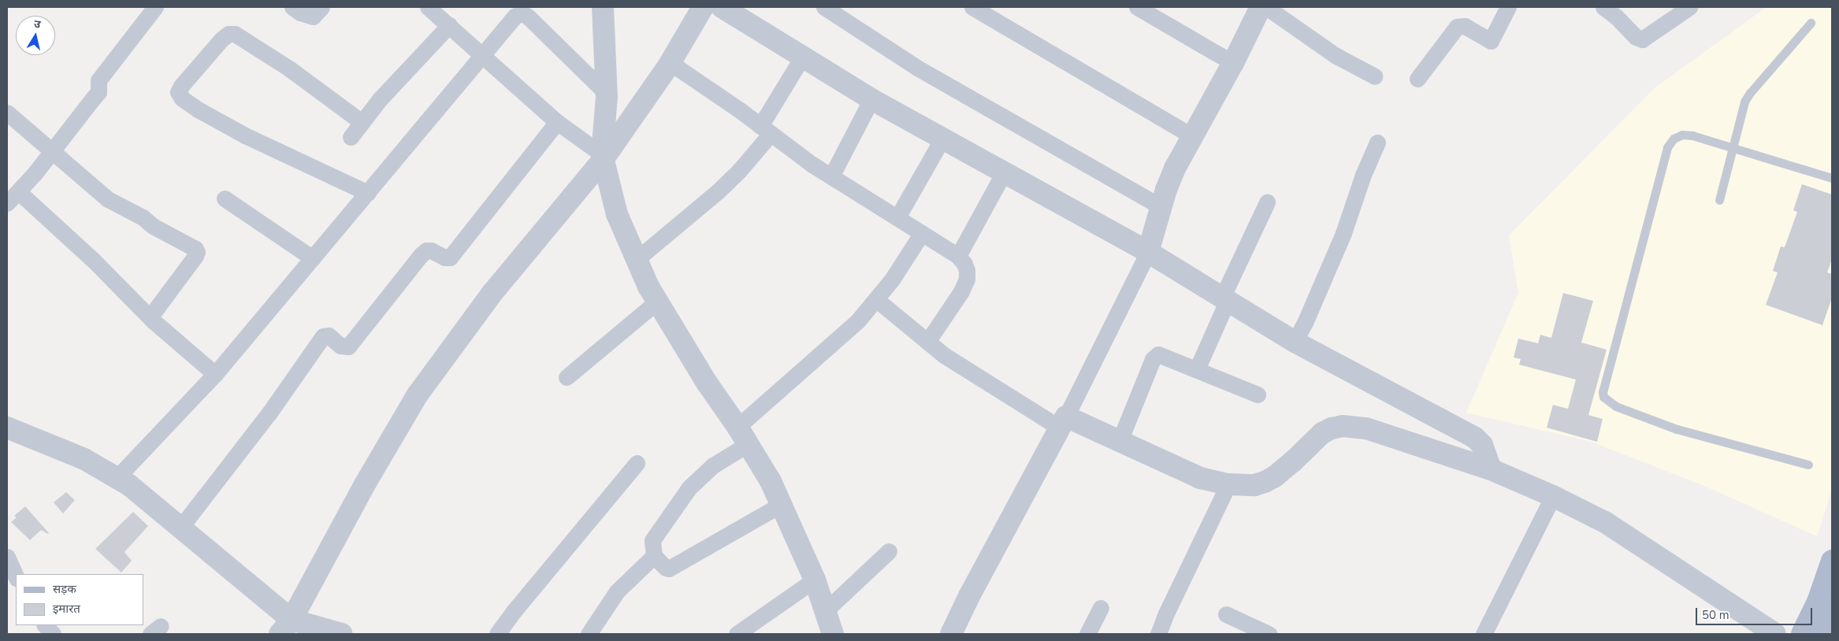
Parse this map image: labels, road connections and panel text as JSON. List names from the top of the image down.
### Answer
{
  "legend": ["सड़क", "इमारत"],
  "scale_bar": "50 m",
  "north": "top"
}
